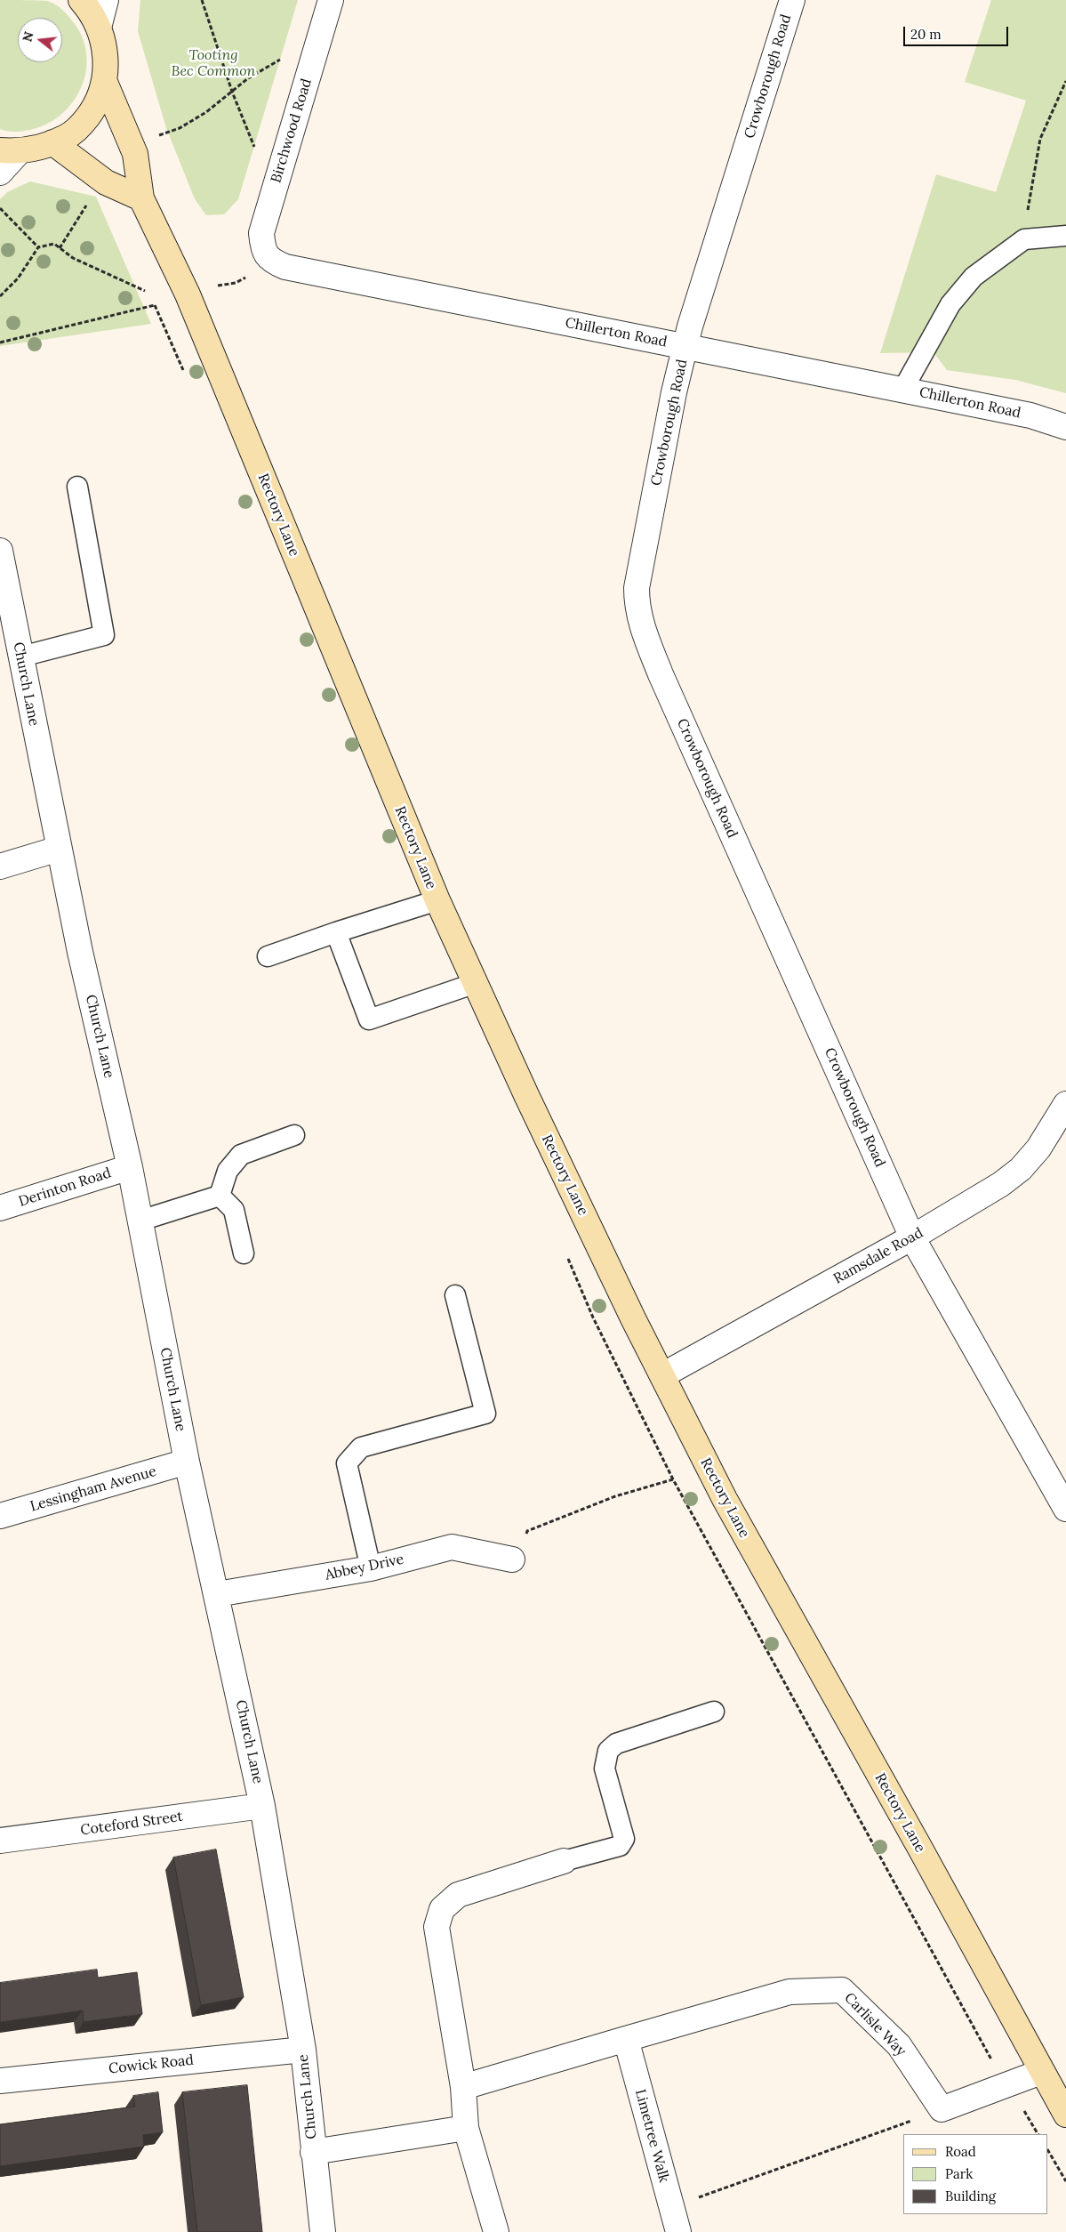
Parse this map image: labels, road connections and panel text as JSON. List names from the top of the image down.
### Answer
{
  "streets": {
    "main road": ["Rectory Lane"],
    "street": [
      "Crowborough Road",
      "Birchwood Road",
      "Chillerton Road",
      "Church Lane",
      "Derinton Road",
      "Ramsdale Road",
      "Lessingham Avenue",
      "Abbey Drive",
      "Coteford Street",
      "Carlisle Way",
      "Cowick Road",
      "Limetree Walk"
    ]
  },
  "crossings": [
    ["Crowborough Road", "Chillerton Road"],
    ["Crowborough Road", "Ramsdale Road"],
    ["Birchwood Road", "Chillerton Road"],
    ["Rectory Lane", "Ramsdale Road"],
    ["Church Lane", "Derinton Road"],
    ["Church Lane", "Lessingham Avenue"],
    ["Church Lane", "Abbey Drive"],
    ["Church Lane", "Coteford Street"],
    ["Church Lane", "Cowick Road"],
    ["Carlisle Way", "Limetree Walk"]
  ],
  "parks": ["Tooting Bec Common"],
  "legend": ["Road", "Park", "Building"],
  "scale_bar": "20 m",
  "north": "left"
}
